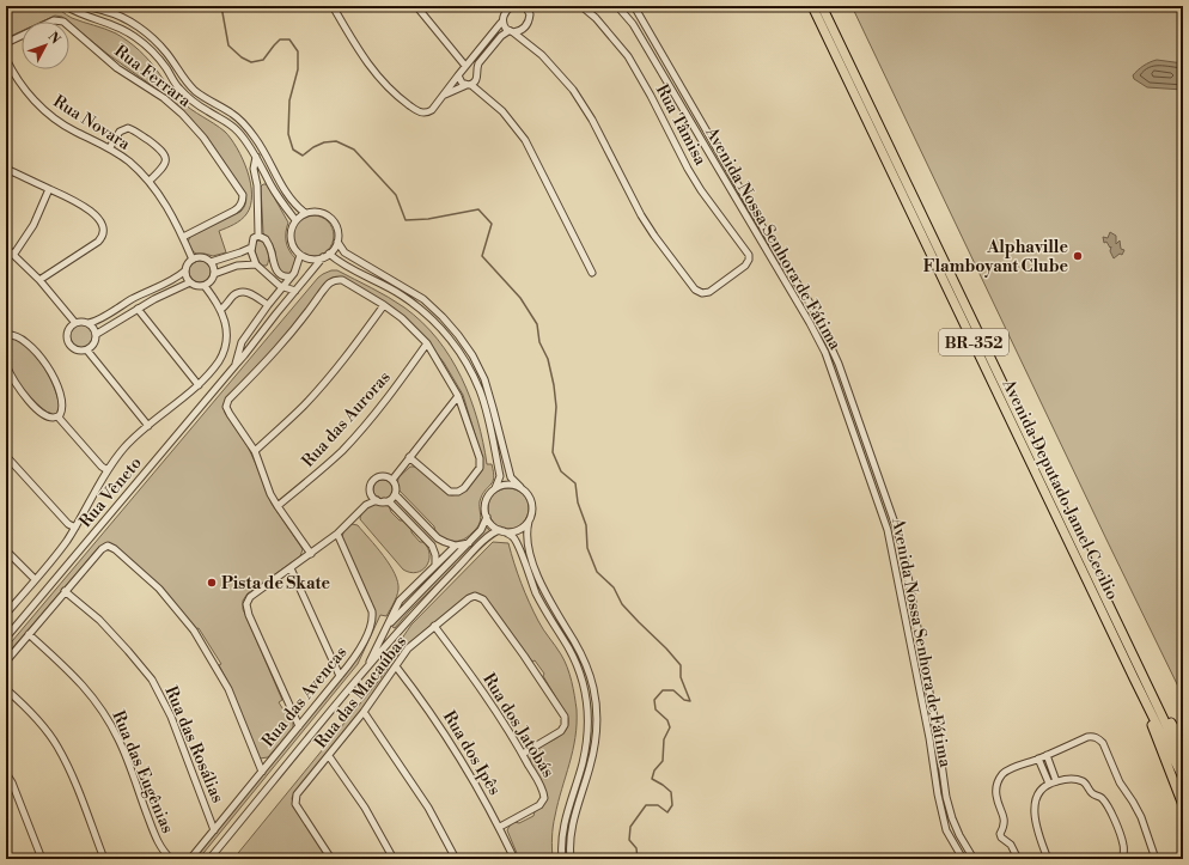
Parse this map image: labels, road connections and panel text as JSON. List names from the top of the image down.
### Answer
{
  "streets": {
    "highway": ["BR-352", "Avenida Deputado Jamel Cecilio"],
    "street": [
      "Rua Ferrara",
      "Rua Novara",
      "Rua Tâmisa",
      "Avenida Nossa Senhora de Fátima",
      "Rua das Auroras",
      "Rua Vêneto",
      "Rua das Macaúbas",
      "Rua das Avencas",
      "Rua dos Jatobás",
      "Rua das Rosálias",
      "Rua dos Ipês",
      "Rua das Eugênias"
    ]
  },
  "crossings": [
    ["Rua Ferrara", "Rua Novara"],
    ["Rua das Macaúbas", "Rua dos Jatobás"],
    ["Rua das Macaúbas", "Rua dos Ipês"],
    ["Rua das Avencas", "Rua das Rosálias"],
    ["Rua dos Jatobás", "Rua dos Ipês"]
  ],
  "places": ["Alphaville Flamboyant Clube", "Pista de Skate"],
  "north": "top right"
}
